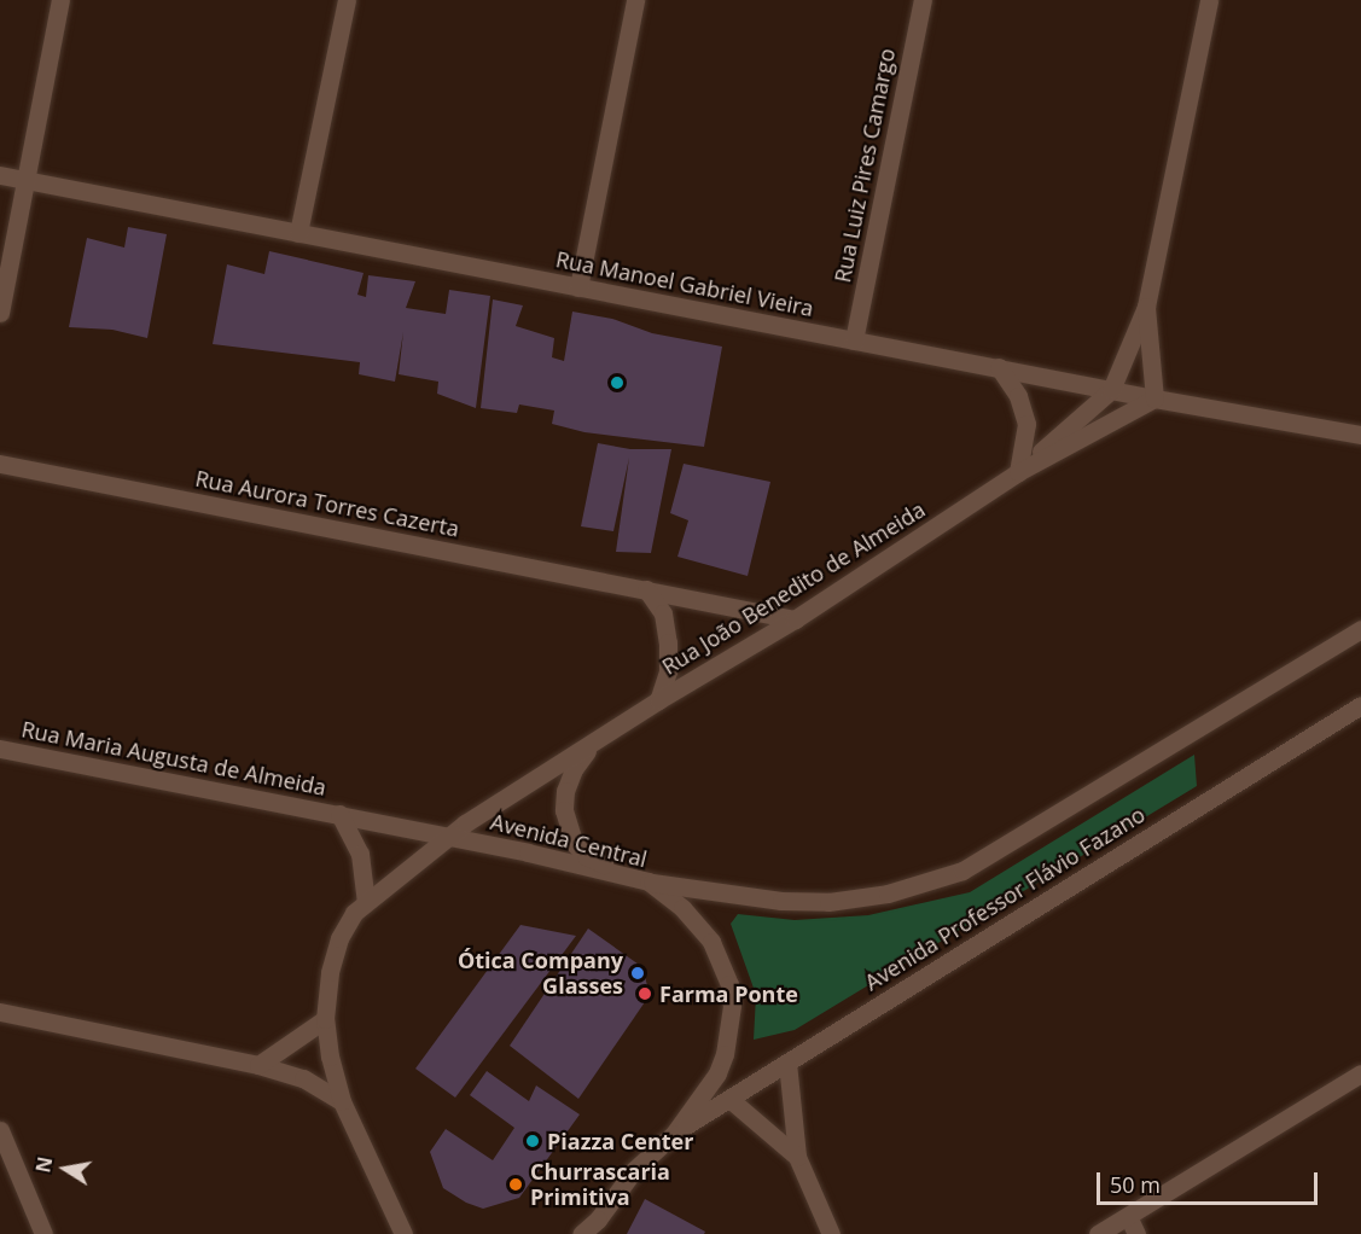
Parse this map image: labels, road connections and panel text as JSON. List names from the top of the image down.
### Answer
{
  "streets": {
    "street": [
      "Rua Luiz Pires Camargo",
      "Rua Manoel Gabriel Vieira",
      "Rua Aurora Torres Cazerta",
      "Rua João Benedito de Almeida",
      "Rua Maria Augusta de Almeida",
      "Avenida Central",
      "Avenida Professor Flávio Fazano"
    ]
  },
  "crossings": [
    ["Rua Luiz Pires Camargo", "Rua Manoel Gabriel Vieira"],
    ["Rua Manoel Gabriel Vieira", "Rua João Benedito de Almeida"],
    ["Rua Aurora Torres Cazerta", "Rua João Benedito de Almeida"],
    ["Rua João Benedito de Almeida", "Rua Maria Augusta de Almeida"],
    ["Rua João Benedito de Almeida", "Avenida Central"],
    ["Rua João Benedito de Almeida", "Avenida Professor Flávio Fazano"],
    ["Rua Maria Augusta de Almeida", "Avenida Central"],
    ["Avenida Central", "Avenida Professor Flávio Fazano"]
  ],
  "places": [
    "ㅤ",
    "Ótica Company Glasses",
    "Farma Ponte",
    "Piazza Center",
    "Churrascaria Primitiva"
  ],
  "scale_bar": "50 m",
  "north": "left"
}
